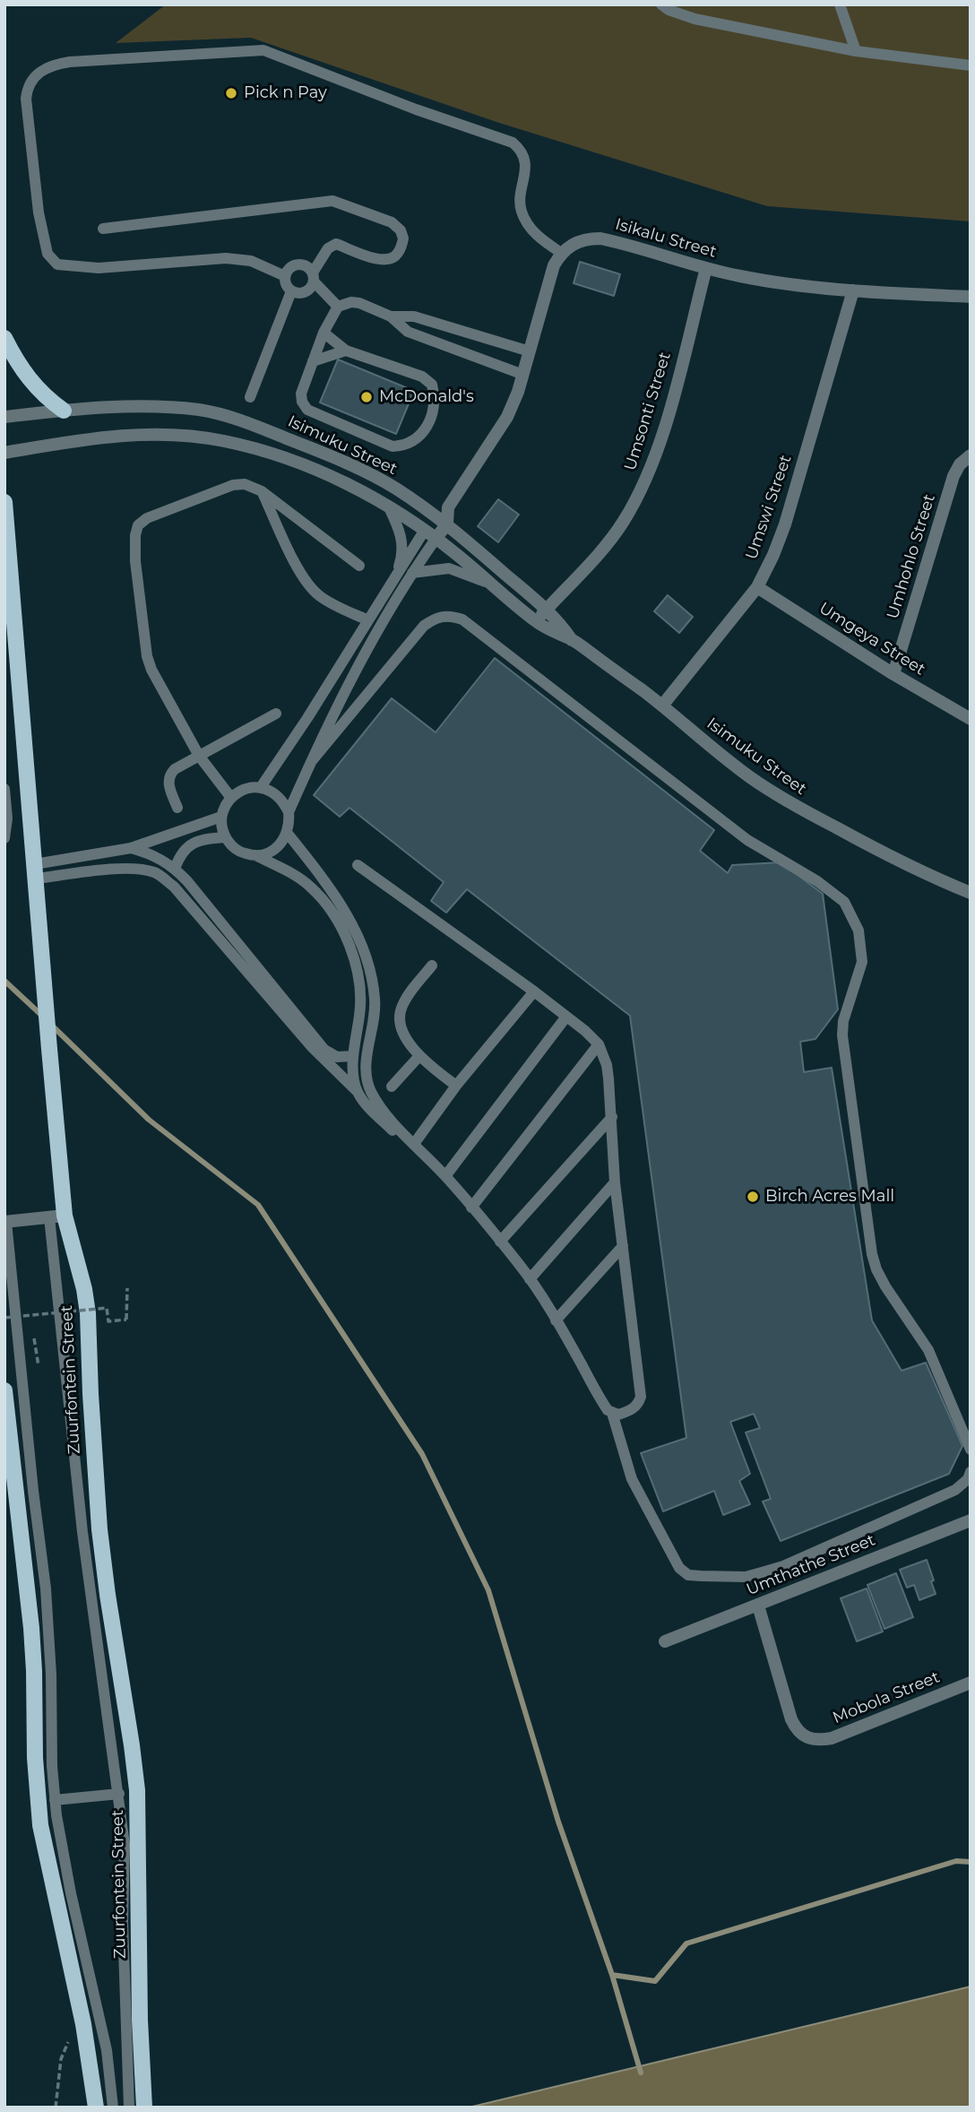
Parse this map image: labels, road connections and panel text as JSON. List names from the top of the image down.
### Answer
{
  "streets": {
    "main road": ["Zuurfontein Street"],
    "street": [
      "Isikalu Street",
      "Umsonti Street",
      "Isimuku Street",
      "Umswi Street",
      "Umhohlo Street",
      "Umgeya Street",
      "Umthathe Street",
      "Mobola Street"
    ]
  },
  "crossings": [
    ["Isikalu Street", "Umsonti Street"],
    ["Isikalu Street", "Umswi Street"],
    ["Umsonti Street", "Isimuku Street"],
    ["Isimuku Street", "Umswi Street"],
    ["Umswi Street", "Umgeya Street"],
    ["Umhohlo Street", "Umgeya Street"],
    ["Umthathe Street", "Mobola Street"]
  ],
  "places": ["Pick n Pay", "McDonald's", "Birch Acres Mall"]
}
